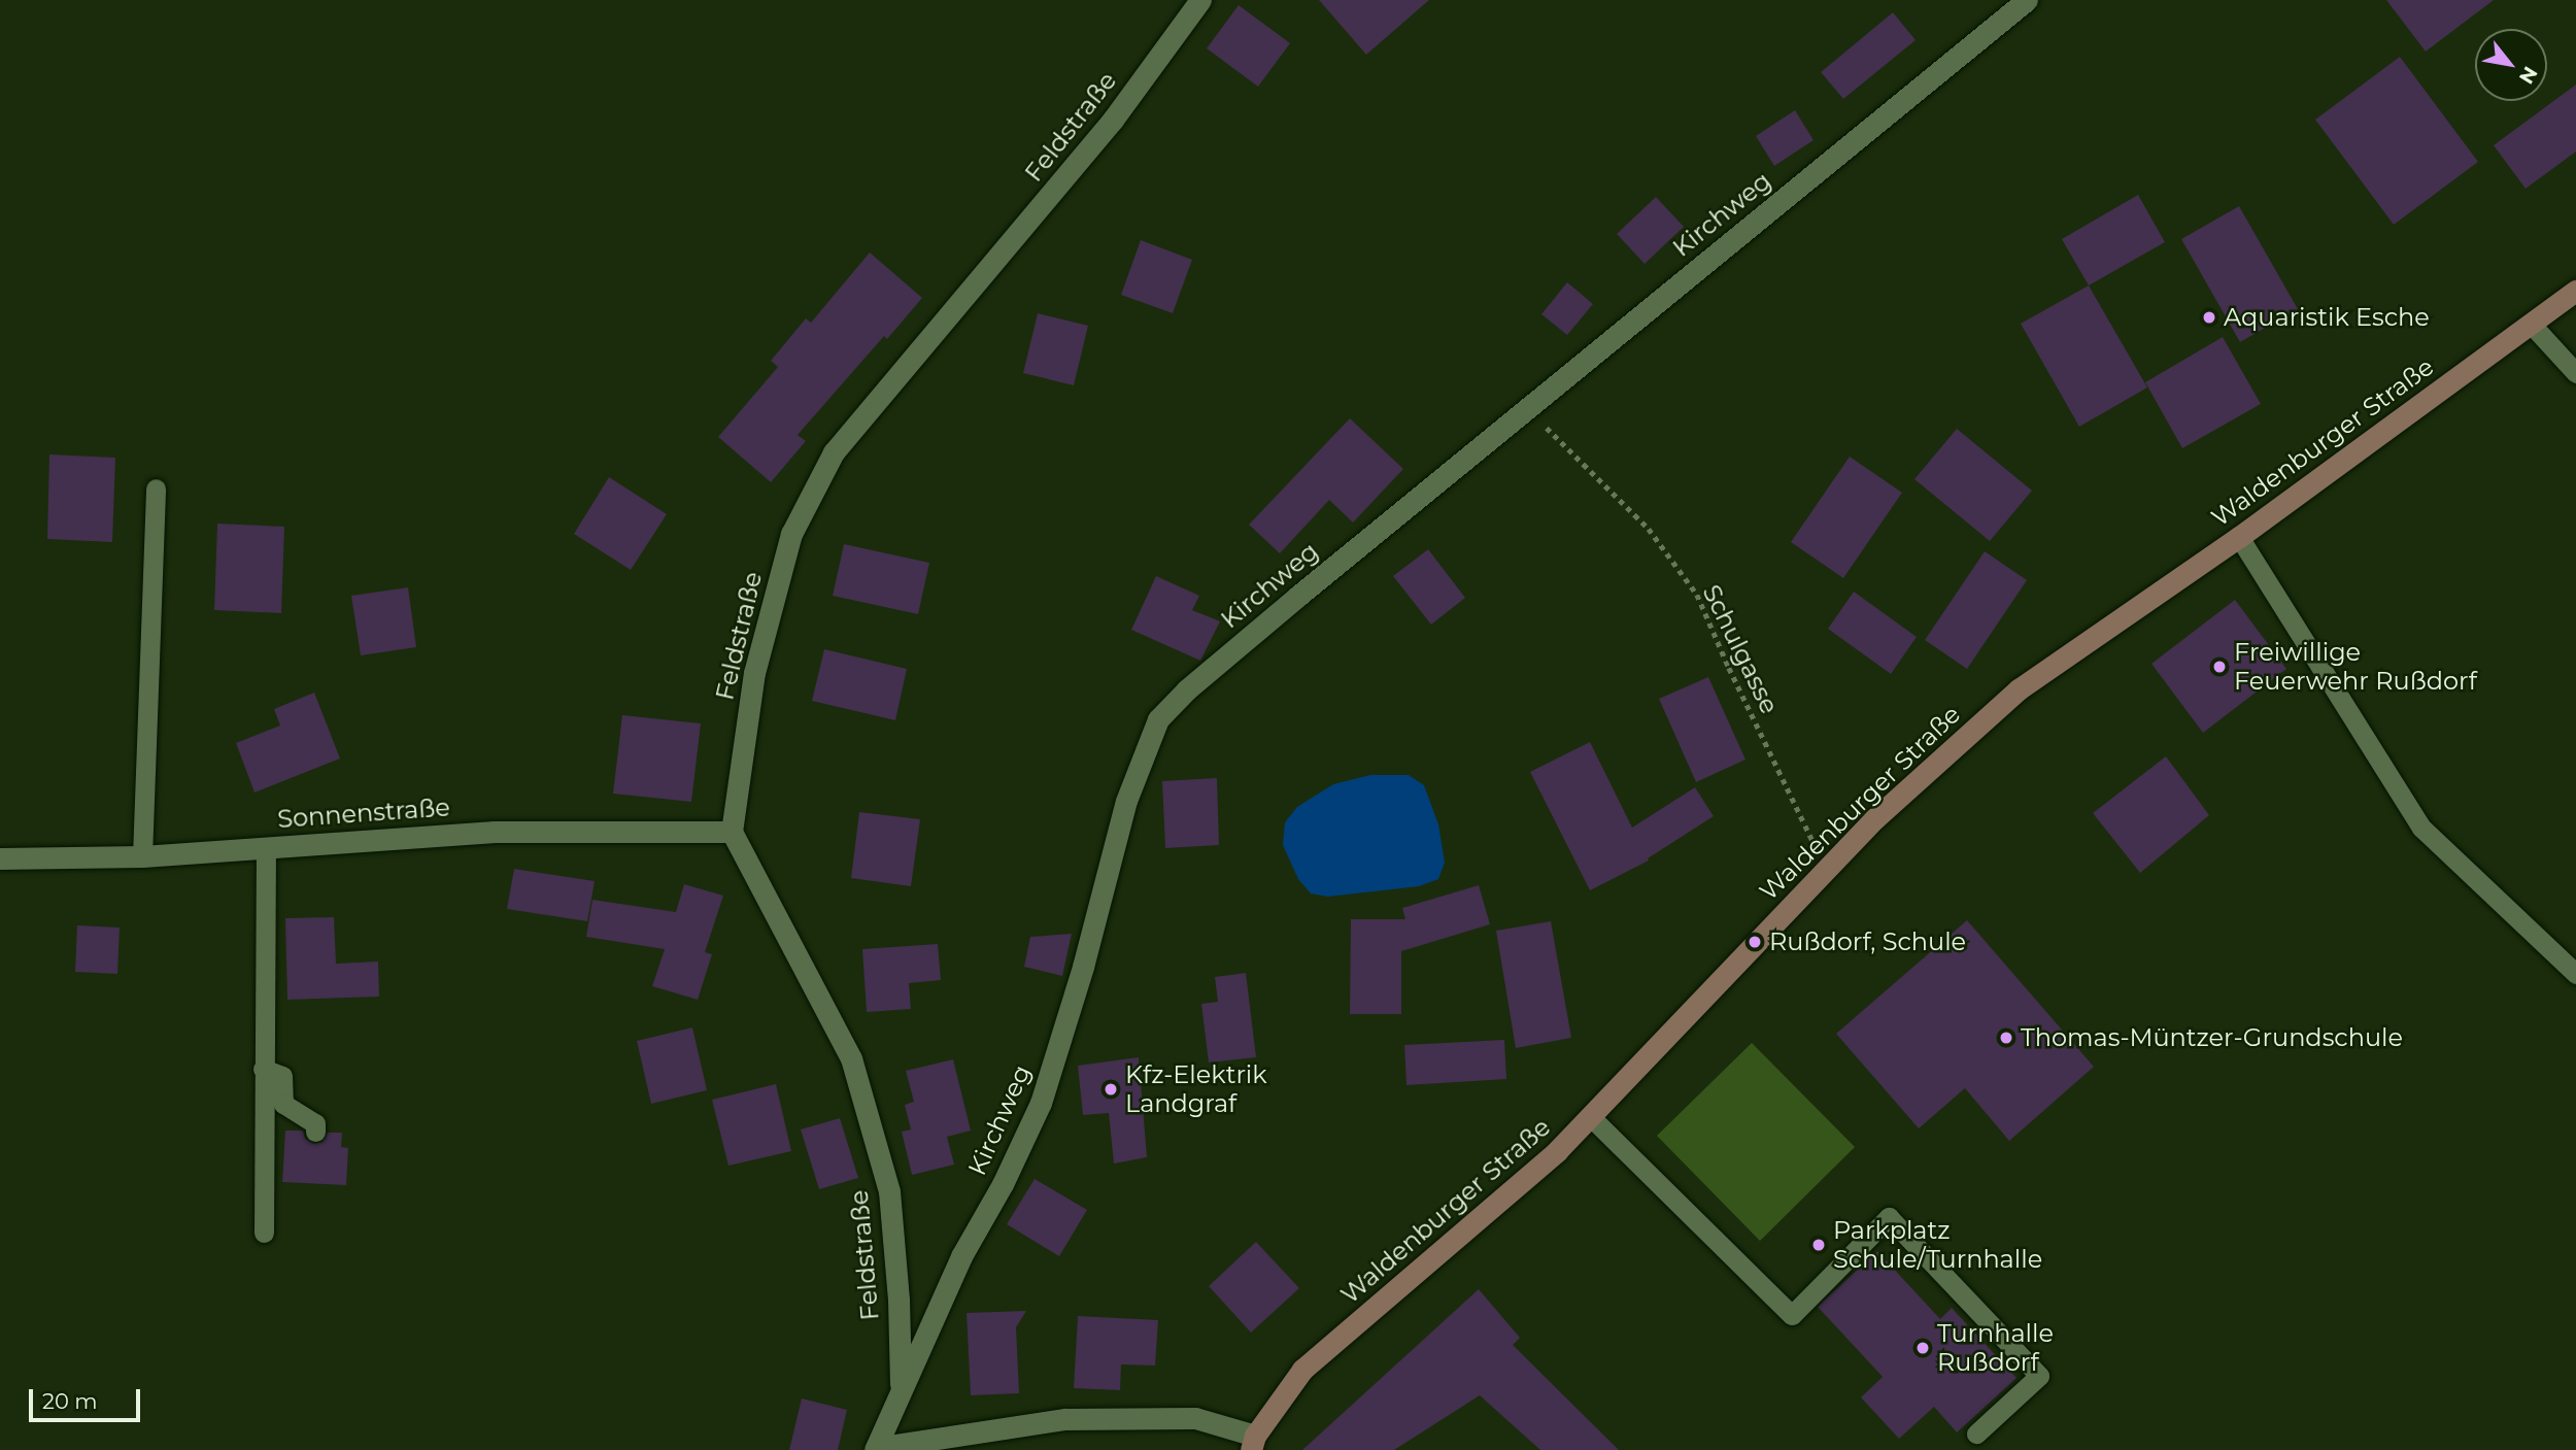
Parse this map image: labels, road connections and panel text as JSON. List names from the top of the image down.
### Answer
{
  "streets": {
    "main road": ["Waldenburger Straße"],
    "street": ["Feldstraße", "Kirchweg", "Sonnenstraße"],
    "path": ["Schulgasse"]
  },
  "crossings": [
    ["Feldstraße", "Kirchweg"],
    ["Feldstraße", "Sonnenstraße"],
    ["Kirchweg", "Waldenburger Straße"],
    ["Kirchweg", "Schulgasse"],
    ["Waldenburger Straße", "Schulgasse"]
  ],
  "places": [
    "Aquaristik Esche",
    "Freiwillige Feuerwehr Rußdorf",
    "Rußdorf, Schule",
    "Thomas-Müntzer-Grundschule",
    "Kfz-Elektrik Landgraf",
    "Parkplatz Schule/Turnhalle",
    "Turnhalle Rußdorf"
  ],
  "scale_bar": "20 m",
  "north": "bottom right"
}
